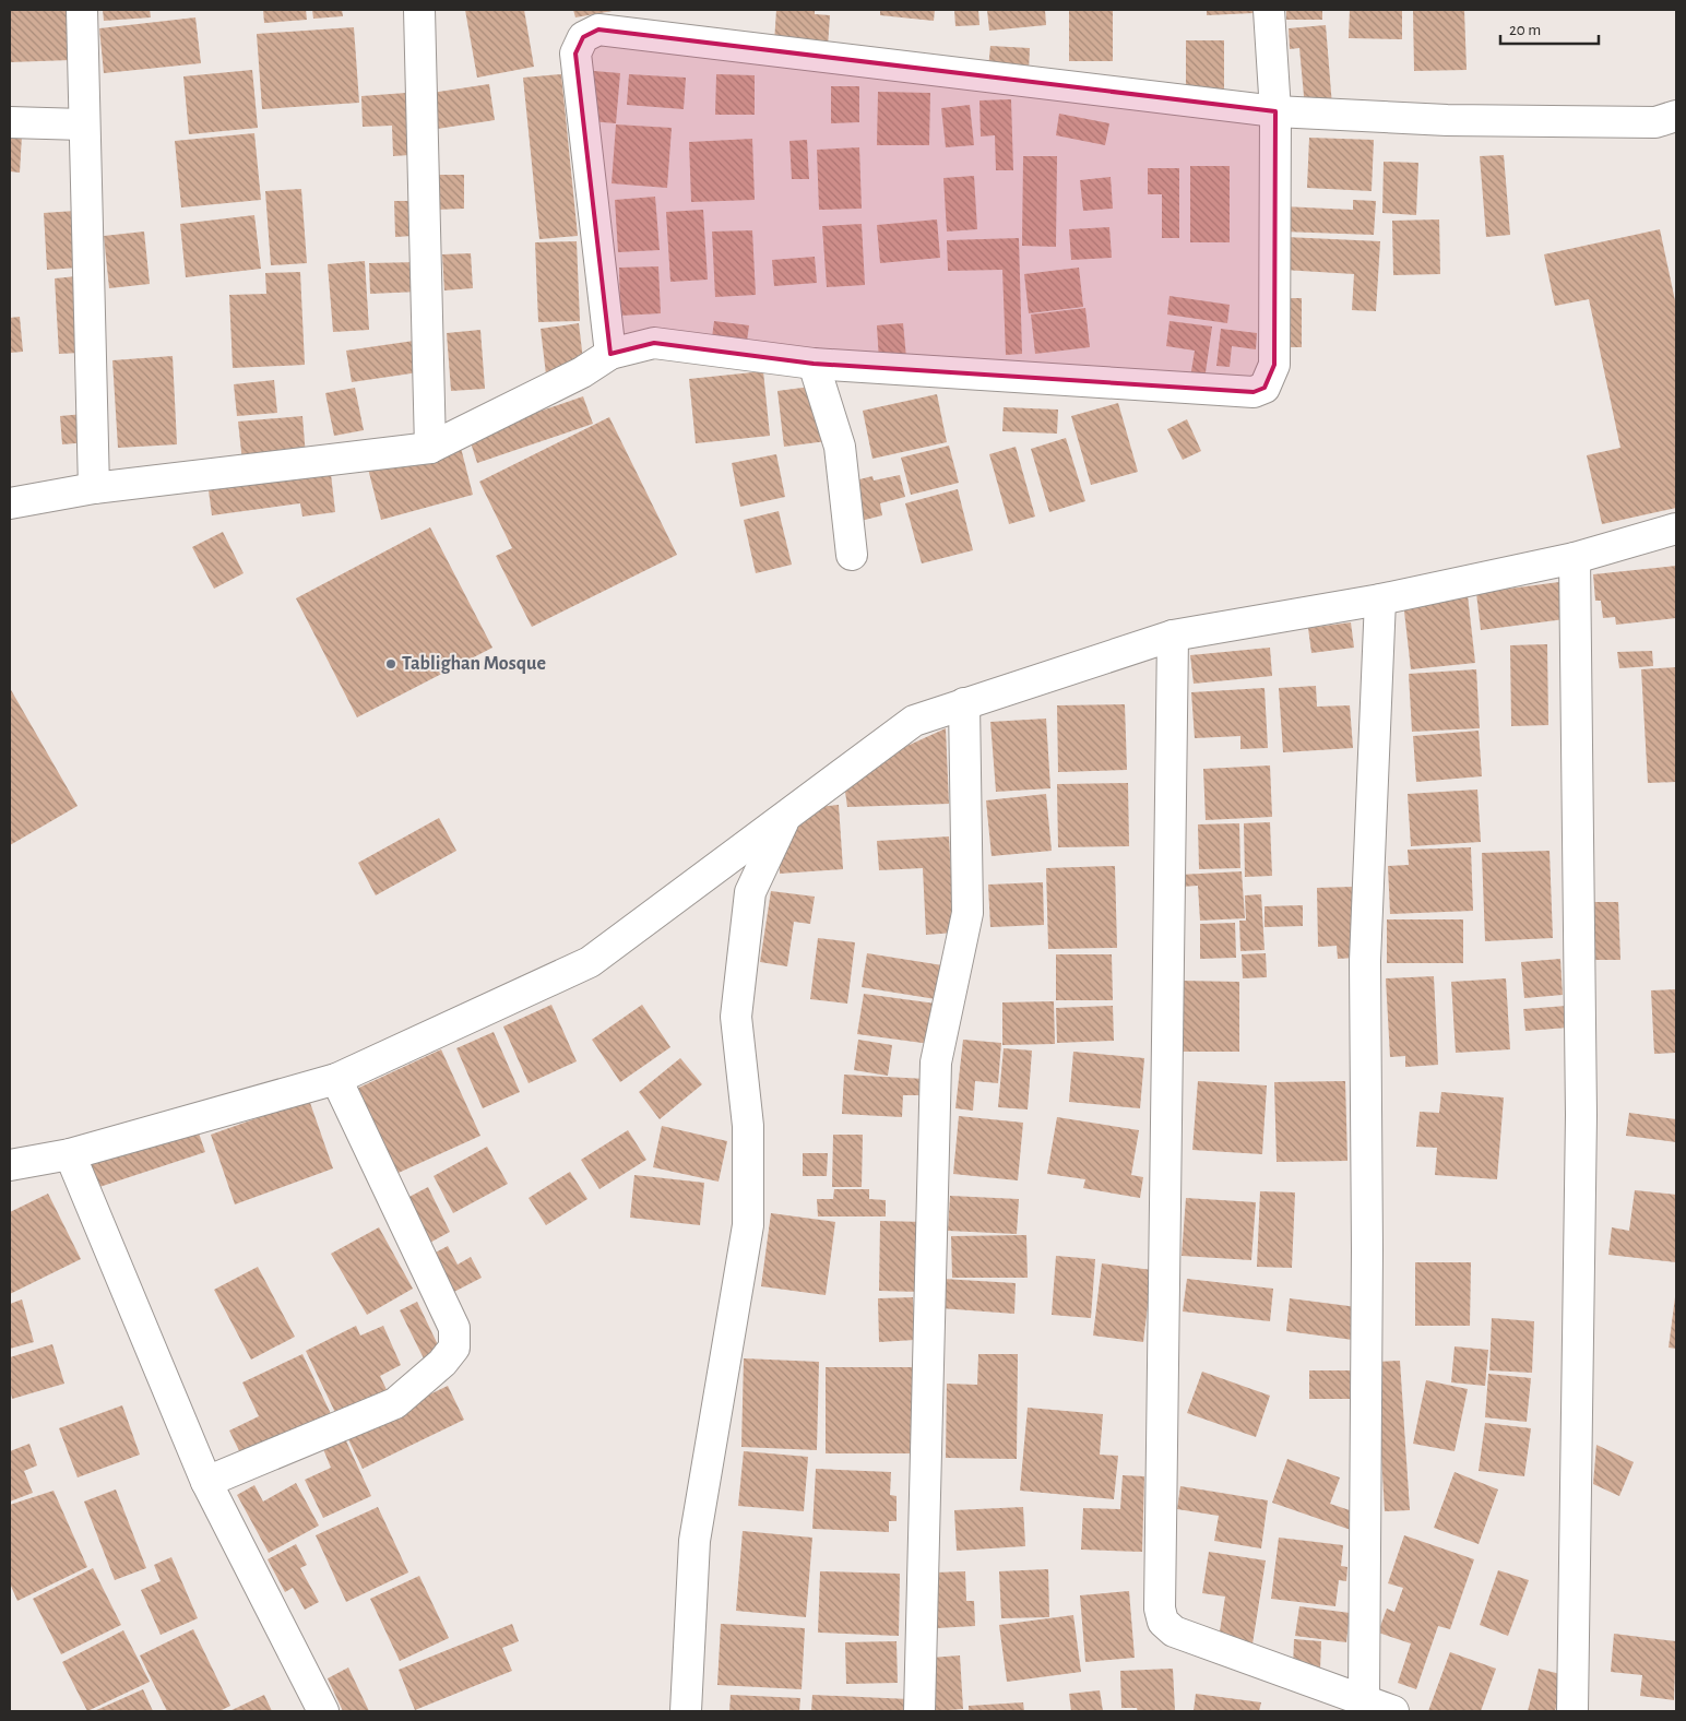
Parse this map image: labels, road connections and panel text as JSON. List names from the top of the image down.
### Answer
{
  "places": ["Tablighan Mosque"],
  "scale_bar": "20 m"
}
